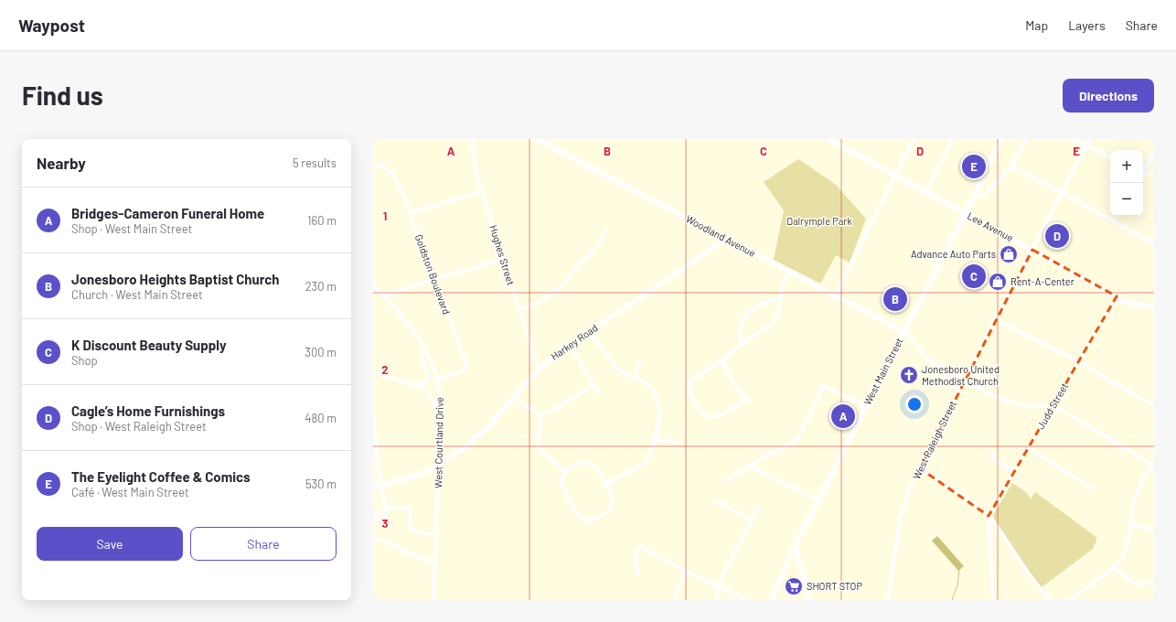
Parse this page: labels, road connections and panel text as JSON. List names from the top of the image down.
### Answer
{
  "streets": {
    "street": [
      "Lee Avenue",
      "Woodland Avenue",
      "Hughes Street",
      "Goldston Boulevard",
      "Harkey Road",
      "West Main Street",
      "Judd Street",
      "West Raleigh Street",
      "West Courtland Drive"
    ]
  },
  "crossings": [
    ["Lee Avenue", "West Main Street"],
    ["Lee Avenue", "Judd Street"],
    ["Lee Avenue", "West Raleigh Street"],
    ["Woodland Avenue", "Harkey Road"],
    ["Woodland Avenue", "West Main Street"],
    ["Hughes Street", "Harkey Road"],
    ["Goldston Boulevard", "West Courtland Drive"],
    ["Harkey Road", "West Courtland Drive"]
  ],
  "parks": ["Dalrymple Park"],
  "places": {
    "shop": ["Advance Auto Parts", "Rent-A-Center"],
    "church": ["Jonesboro United Methodist Church"],
    "supermarket": ["SHORT STOP"]
  },
  "page": {
    "header": "Waypost",
    "nav": ["Map", "Layers", "Share"],
    "buttons": [
      "Directions",
      ["Save", "Share"]
    ],
    "title": "Find us",
    "heading": ["Nearby", "5 results"],
    "map_buttons": ["+", "−"],
    "pins": [
      "E",
      "D",
      "C",
      "B",
      "A"
    ],
    "list": [
      {
        "mark": "A",
        "name": "Bridges-Cameron Funeral Home",
        "note": "Shop · West Main Street",
        "value": "160 m"
      },
      {
        "mark": "B",
        "name": "Jonesboro Heights Baptist Church",
        "note": "Church · West Main Street",
        "value": "230 m"
      },
      {
        "mark": "C",
        "name": "K Discount Beauty Supply",
        "note": "Shop",
        "value": "300 m"
      },
      {
        "mark": "D",
        "name": "Cagle’s Home Furnishings",
        "note": "Shop · West Raleigh Street",
        "value": "480 m"
      },
      {
        "mark": "E",
        "name": "The Eyelight Coffee & Comics",
        "note": "Café · West Main Street",
        "value": "530 m"
      }
    ]
  },
  "grid": {
    "columns": [
      "A",
      "B",
      "C",
      "D",
      "E"
    ],
    "rows": ["1", "2", "3"]
  }
}
